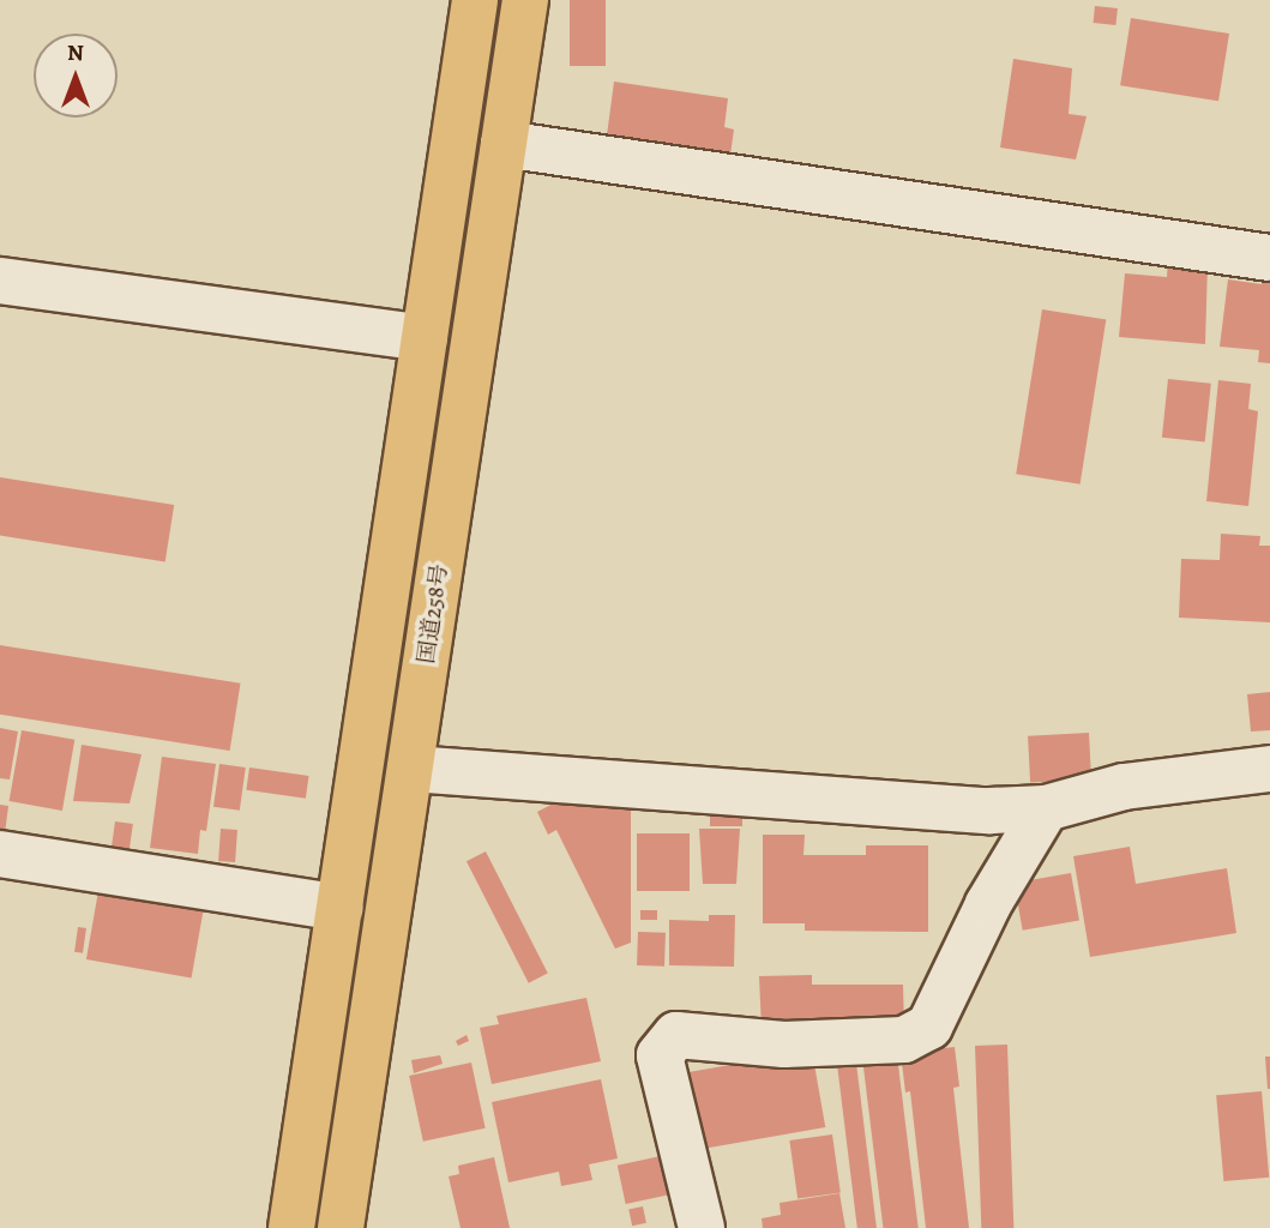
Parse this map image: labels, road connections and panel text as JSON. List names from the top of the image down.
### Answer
{
  "streets": {
    "highway": ["国道258号"]
  },
  "north": "top"
}
